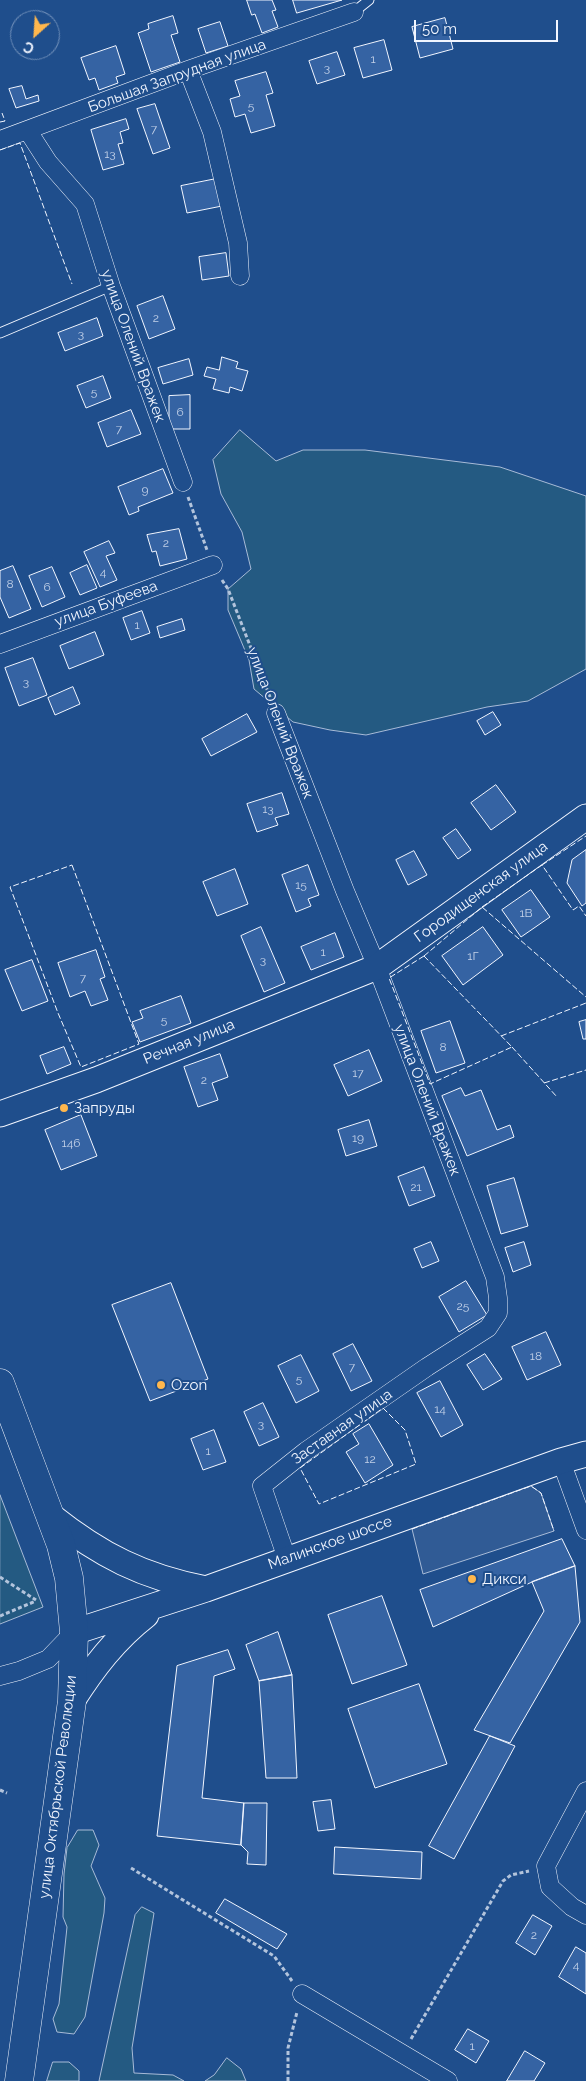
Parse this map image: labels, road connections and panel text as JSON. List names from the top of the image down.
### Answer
{
  "streets": {
    "main road": [
      "Городищенская улица",
      "Речная улица",
      "Малинское шоссе",
      "улица Октябрьской Революции"
    ],
    "street": [
      "Большая Запрудная улица",
      "улица Олений Вражек",
      "улица Буфеева",
      "Заставная улица"
    ]
  },
  "crossings": [
    ["Большая Запрудная улица", "улица Олений Вражек"],
    ["улица Олений Вражек", "улица Буфеева"],
    ["улица Олений Вражек", "Городищенская улица"],
    ["улица Олений Вражек", "Речная улица"],
    ["улица Олений Вражек", "Заставная улица"],
    ["Городищенская улица", "Речная улица"],
    ["Заставная улица", "Малинское шоссе"],
    ["Малинское шоссе", "улица Октябрьской Революции"]
  ],
  "places": ["Запруды", "Ozon", "Дикси"],
  "house_numbers": [
    "1",
    "3",
    "5",
    "7",
    "13",
    "2",
    "3",
    "5",
    "6",
    "7",
    "9",
    "2",
    "4",
    "8",
    "6",
    "1",
    "3",
    "13",
    "15",
    "1В",
    "1",
    "1Г",
    "3",
    "7",
    "5",
    "8",
    "17",
    "2",
    "19",
    "146",
    "21",
    "25",
    "18",
    "7",
    "5",
    "14",
    "3",
    "1",
    "12",
    "2",
    "4",
    "1"
  ],
  "scale_bar": "50 m",
  "north": "bottom left"
}
